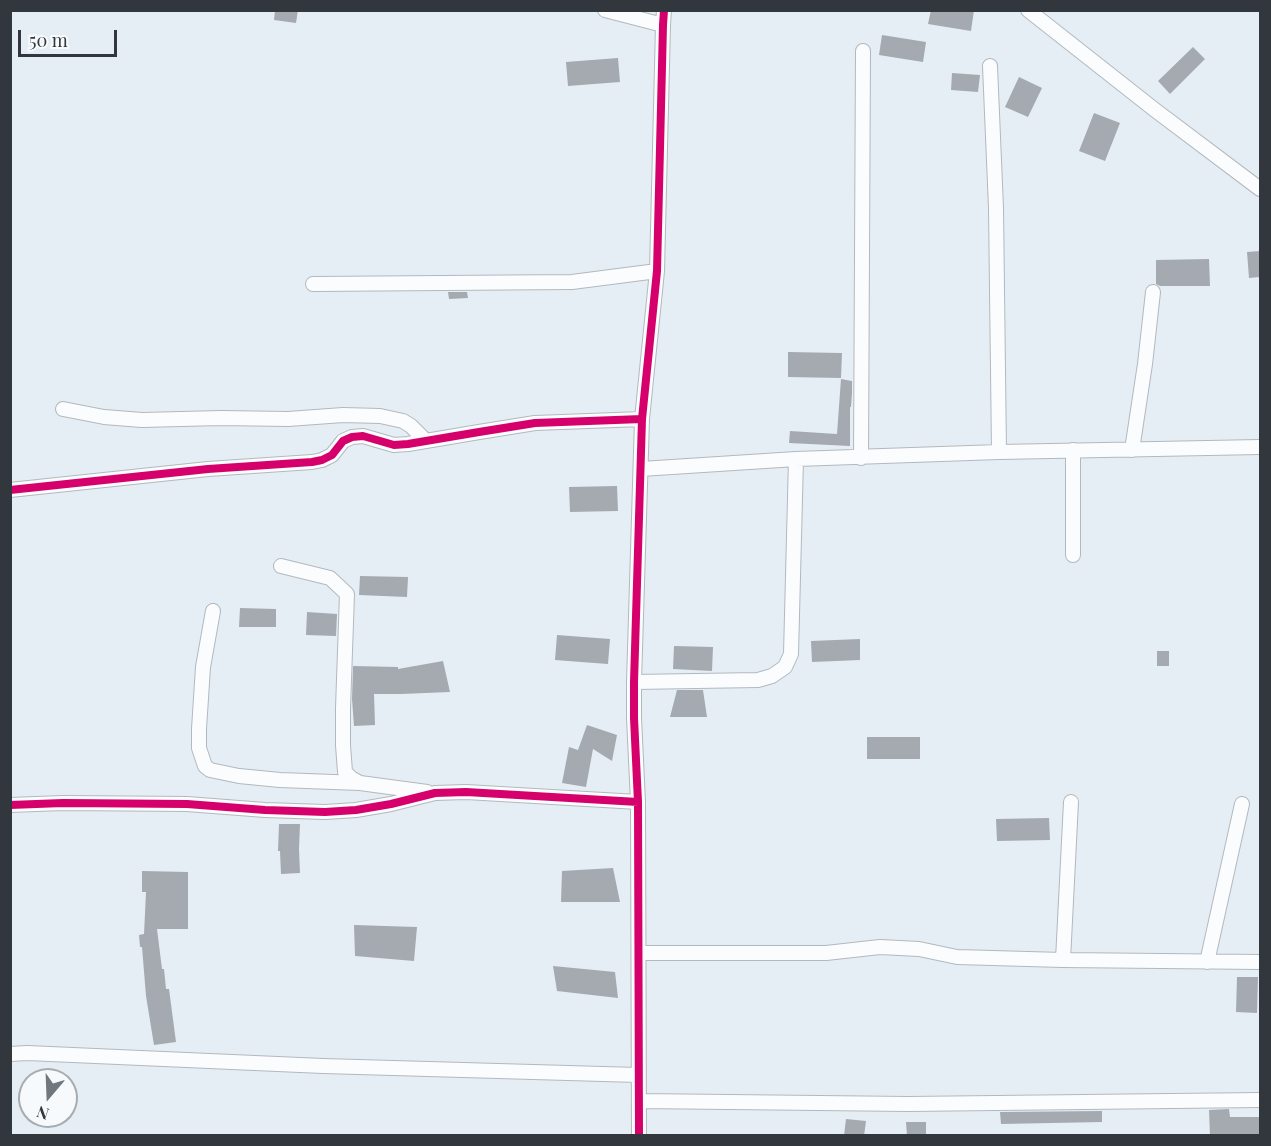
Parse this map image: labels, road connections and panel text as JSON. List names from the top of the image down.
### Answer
{
  "scale_bar": "50 m",
  "north": "bottom"
}
